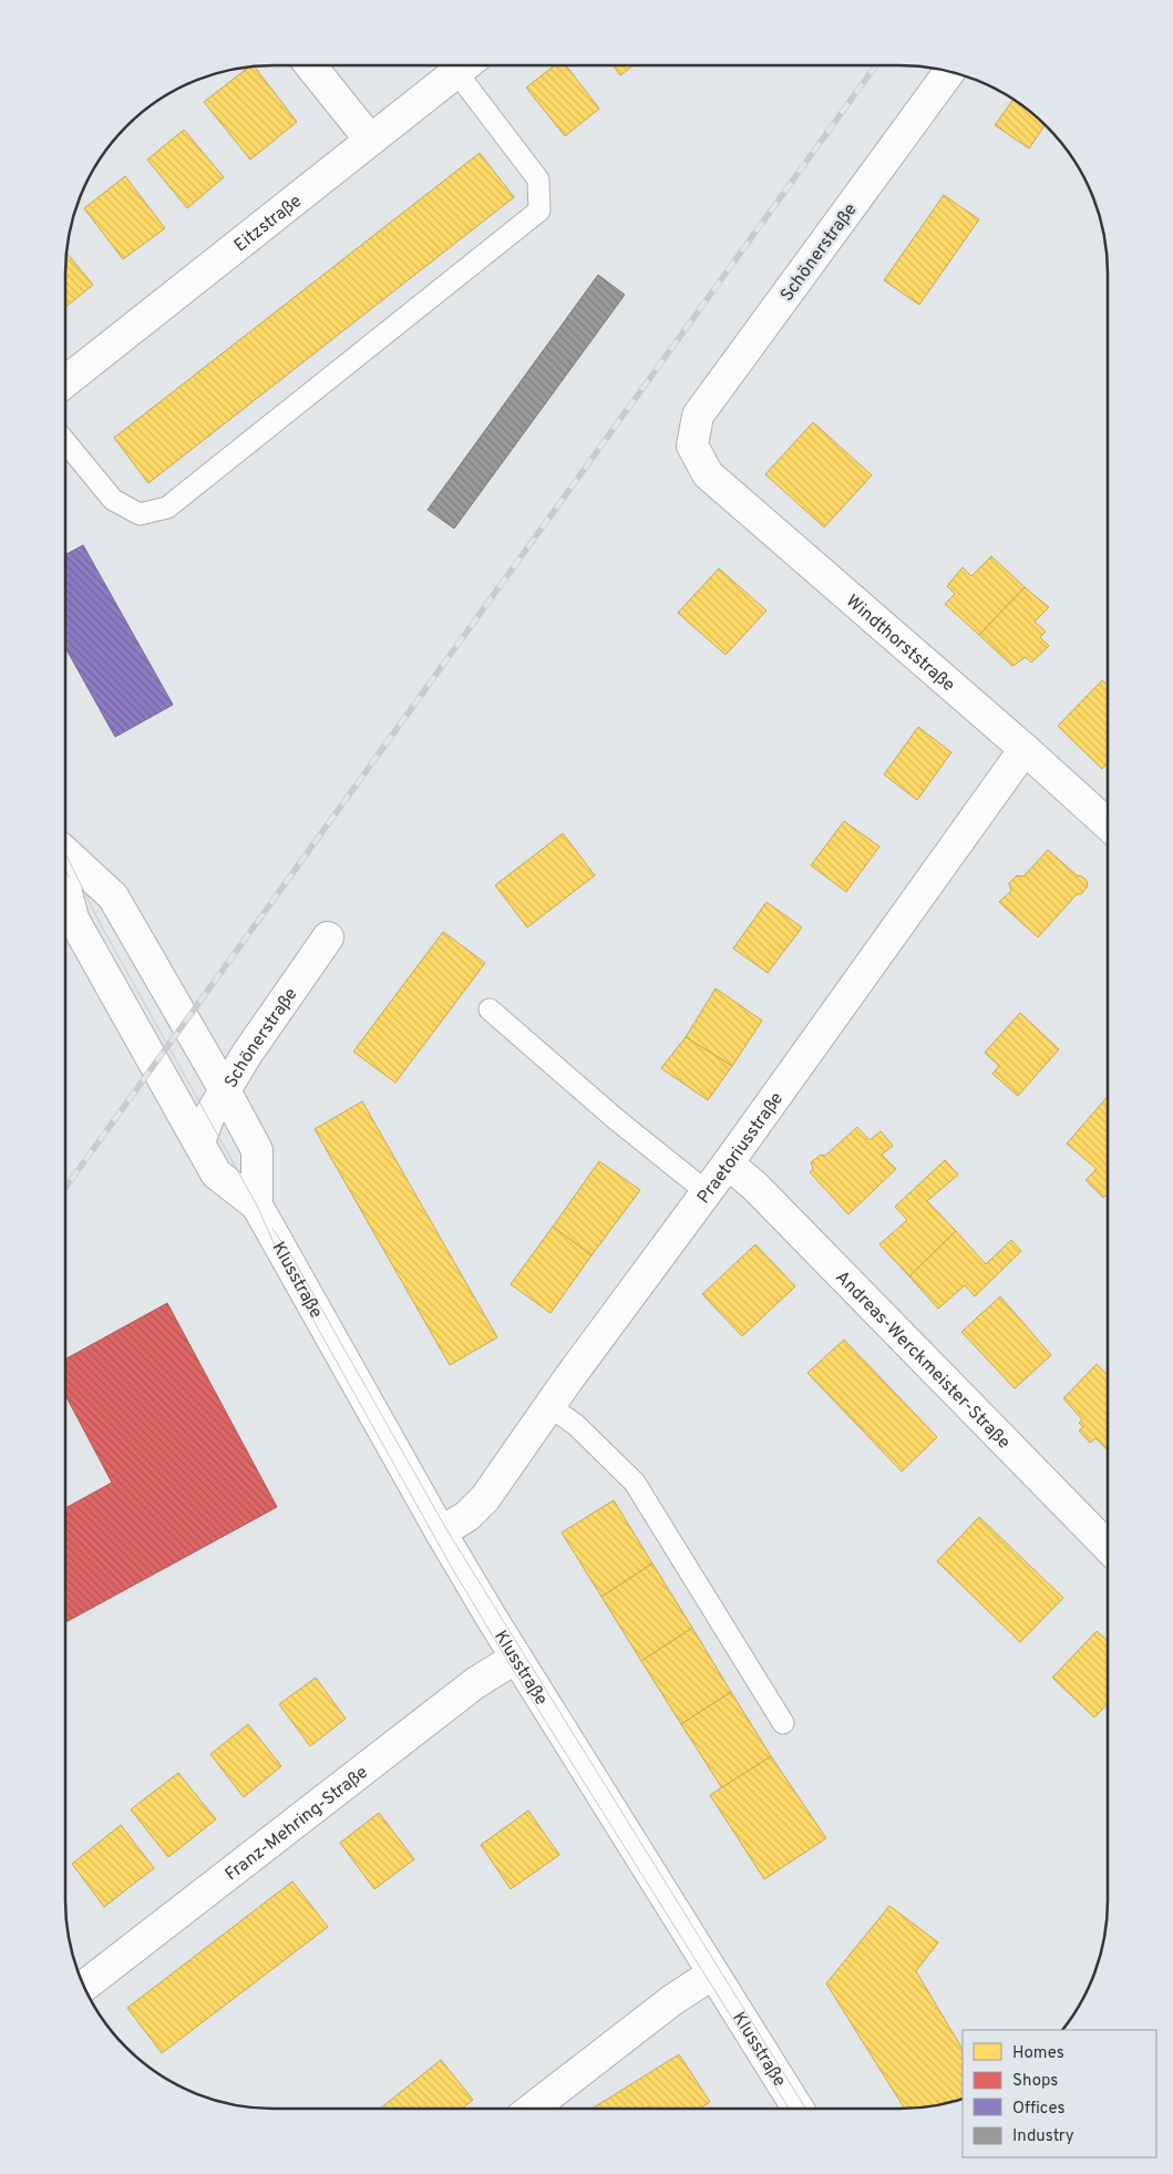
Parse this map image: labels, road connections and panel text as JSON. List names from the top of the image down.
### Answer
{
  "streets": {
    "street": [
      "Eitzstraße",
      "Schönerstraße",
      "Windthorststraße",
      "Praetoriusstraße",
      "Klusstraße",
      "Andreas-Werckmeister-Straße",
      "Franz-Mehring-Straße"
    ]
  },
  "crossings": [
    ["Schönerstraße", "Windthorststraße"],
    ["Schönerstraße", "Klusstraße"],
    ["Windthorststraße", "Praetoriusstraße"],
    ["Praetoriusstraße", "Klusstraße"],
    ["Praetoriusstraße", "Andreas-Werckmeister-Straße"],
    ["Klusstraße", "Franz-Mehring-Straße"]
  ],
  "legend": [
    "Homes",
    "Shops",
    "Offices",
    "Industry"
  ]
}
